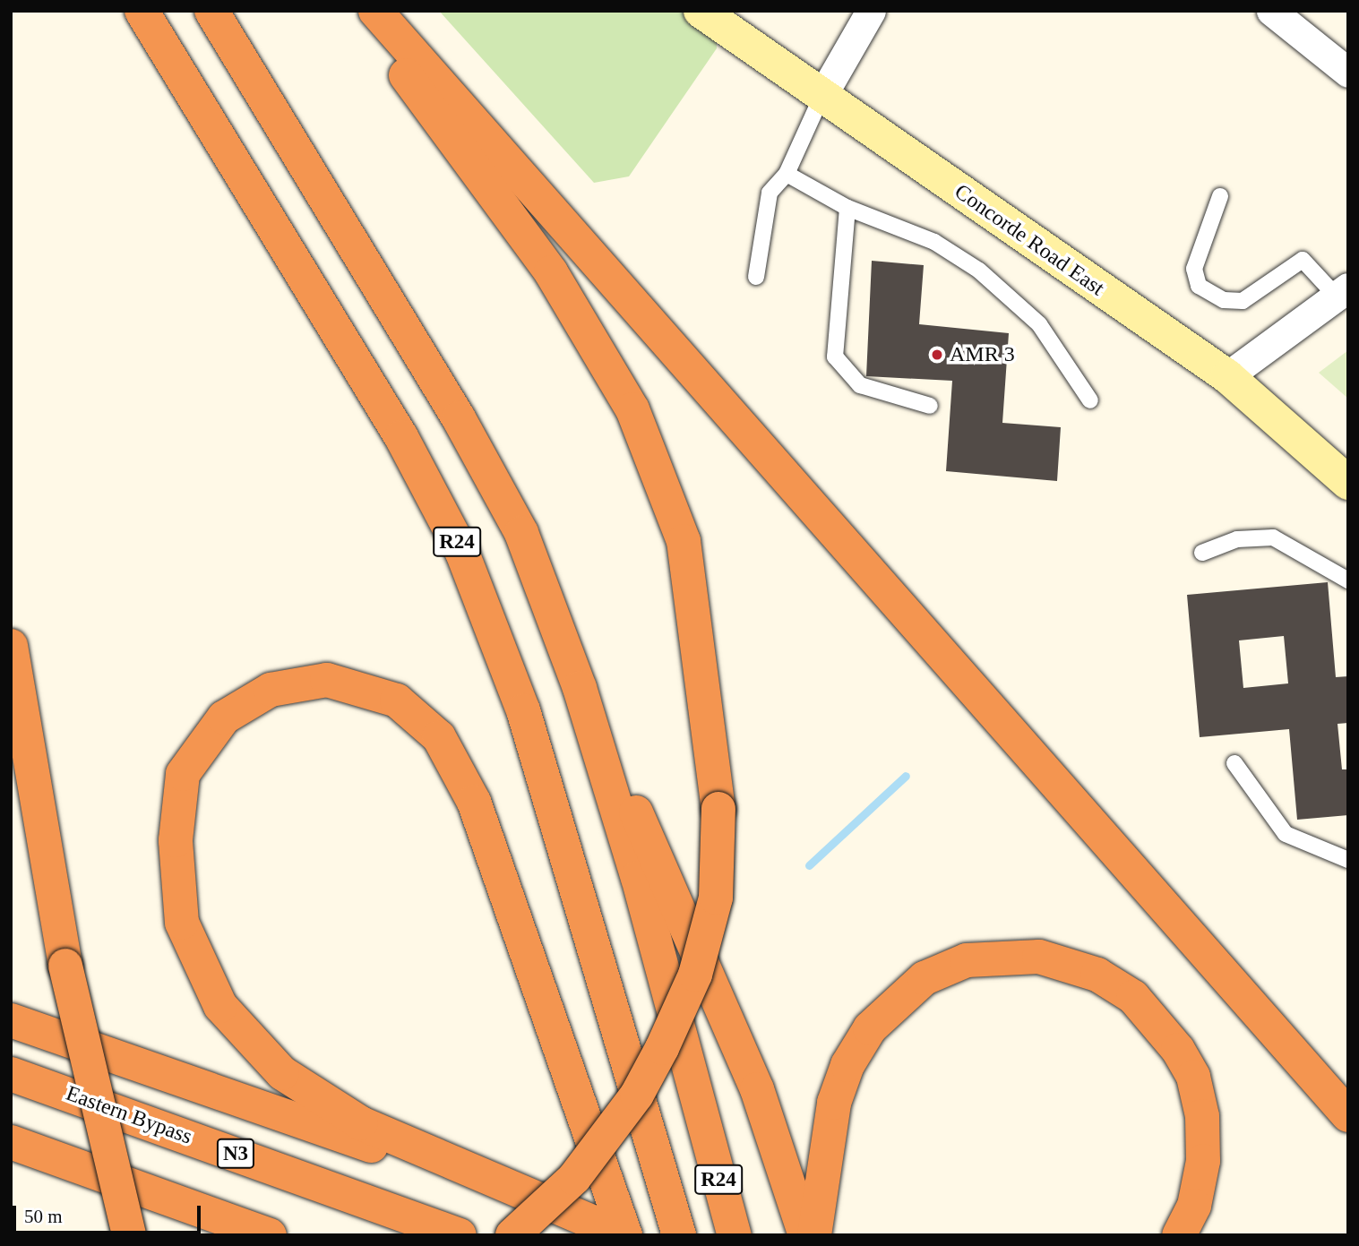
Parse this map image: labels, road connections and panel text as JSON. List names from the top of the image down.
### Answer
{
  "streets": {
    "highway": ["R24", "Eastern Bypass", "N3"],
    "main road": ["Concorde Road East"]
  },
  "places": ["AMR 3"],
  "scale_bar": "50 m"
}
